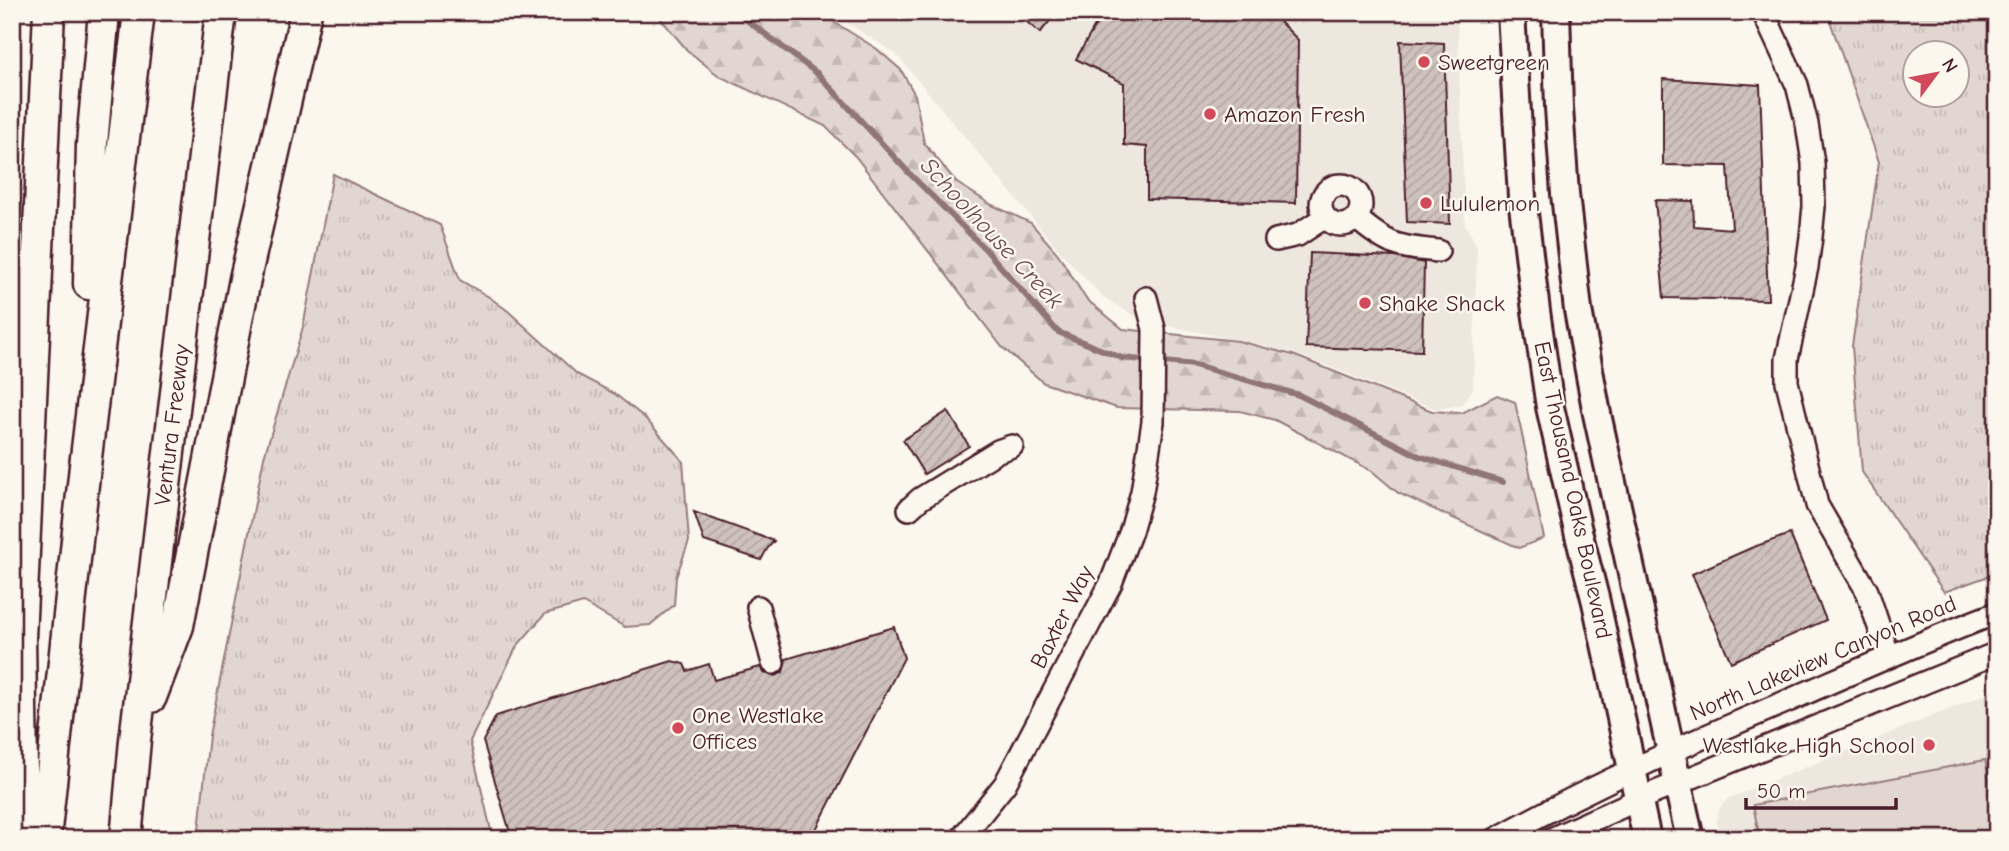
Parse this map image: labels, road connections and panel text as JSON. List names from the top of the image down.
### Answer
{
  "streets": {
    "highway": ["Ventura Freeway"],
    "main road": ["East Thousand Oaks Boulevard"],
    "street": ["Baxter Way", "North Lakeview Canyon Road"]
  },
  "crossings": [
    ["East Thousand Oaks Boulevard", "North Lakeview Canyon Road"]
  ],
  "water": ["Schoolhouse Creek"],
  "places": [
    "Sweetgreen",
    "Amazon Fresh",
    "Lululemon",
    "Shake Shack",
    "One Westlake Offices",
    "Westlake High School"
  ],
  "scale_bar": "50 m",
  "north": "top right"
}
